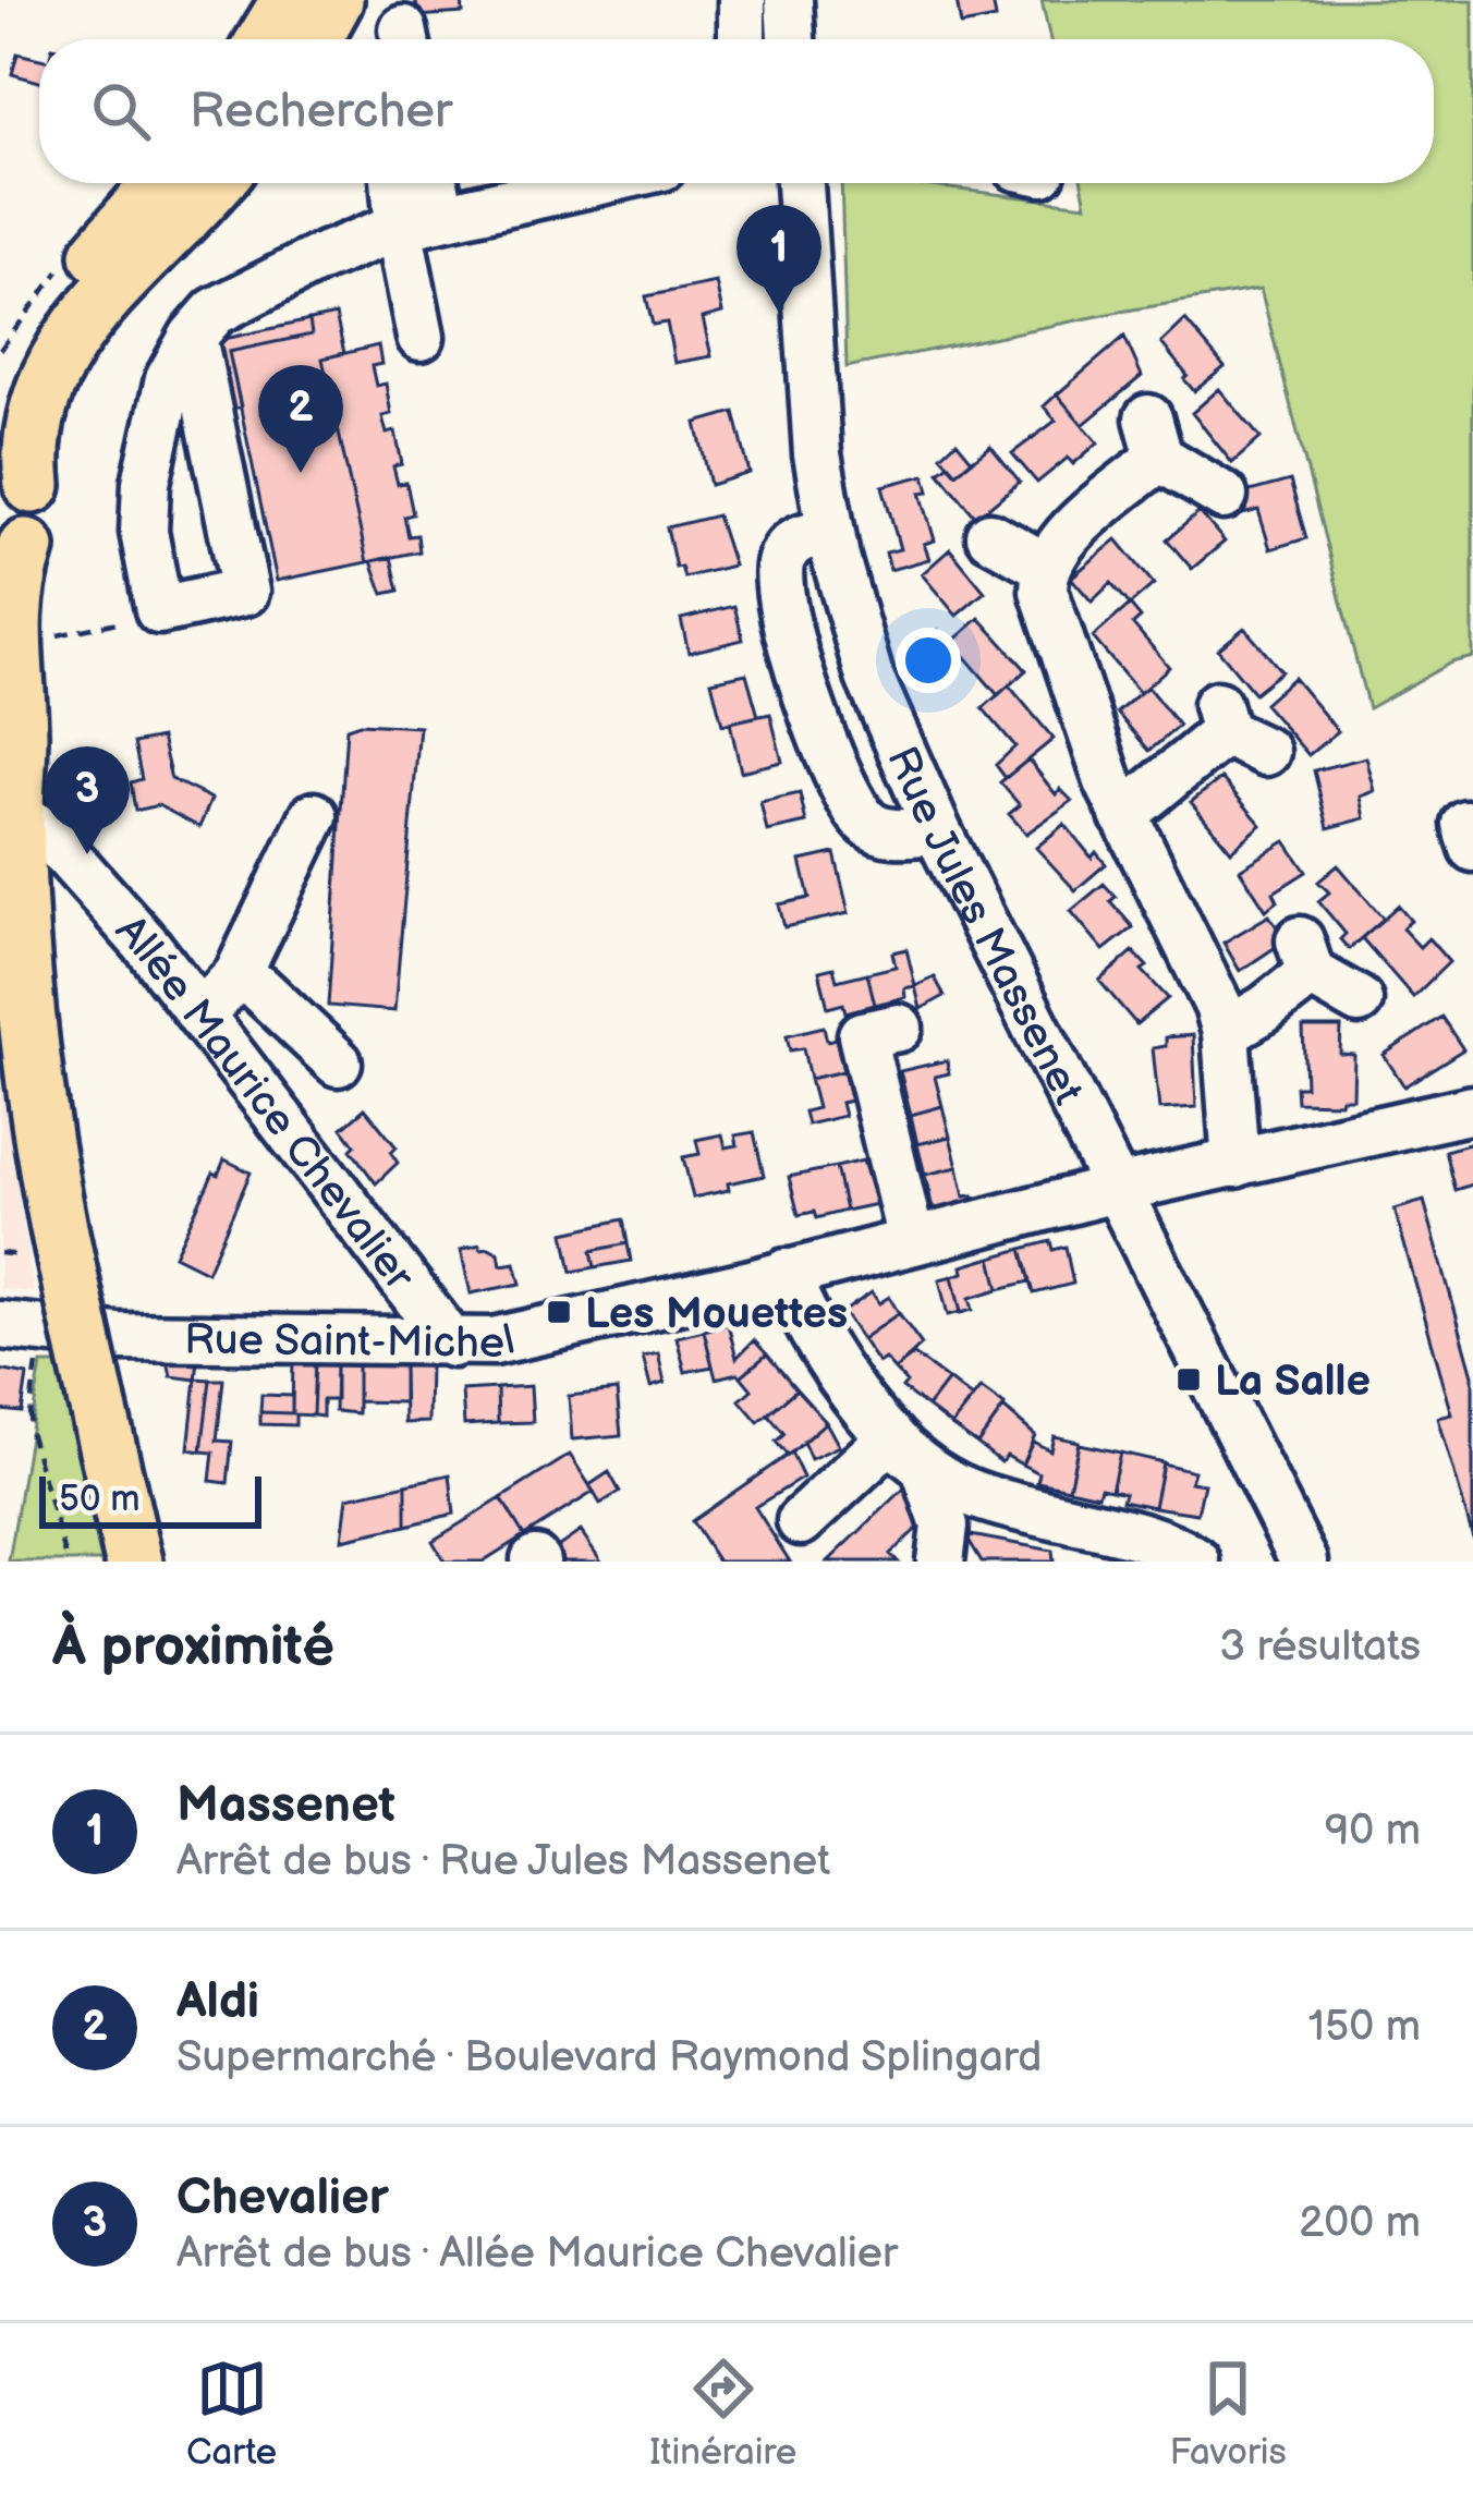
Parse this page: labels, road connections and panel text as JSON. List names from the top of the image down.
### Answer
{
  "streets": {
    "street": ["Rue Jules Massenet", "Allée Maurice Chevalier", "Rue Saint-Michel"]
  },
  "crossings": [
    ["Rue Jules Massenet", "Rue Saint-Michel"],
    ["Allée Maurice Chevalier", "Rue Saint-Michel"]
  ],
  "places": {
    "transit": ["Les Mouettes", "La Salle"]
  },
  "scale_bar": "50 m",
  "page": {
    "search": "Rechercher",
    "pins": ["1", "2", "3"],
    "scale": "50 m",
    "heading": ["À proximité", "3 résultats"],
    "list": [
      {
        "mark": "1",
        "name": "Massenet",
        "note": "Arrêt de bus · Rue Jules Massenet",
        "value": "90 m"
      },
      {
        "mark": "2",
        "name": "Aldi",
        "note": "Supermarché · Boulevard Raymond Splingard",
        "value": "150 m"
      },
      {
        "mark": "3",
        "name": "Chevalier",
        "note": "Arrêt de bus · Allée Maurice Chevalier",
        "value": "200 m"
      }
    ],
    "nav": ["Carte", "Itinéraire", "Favoris"]
  }
}
